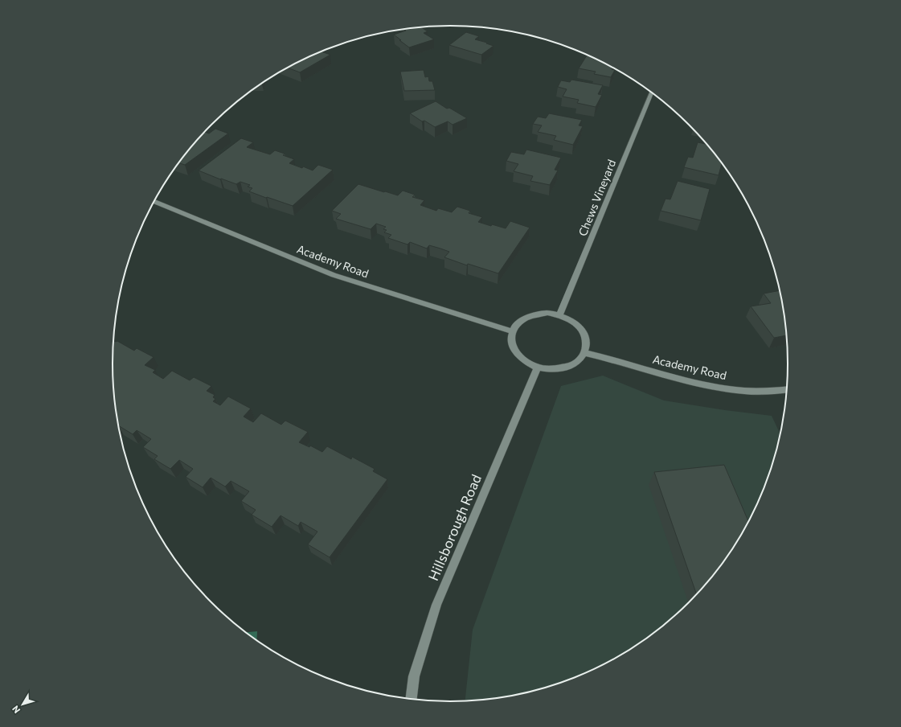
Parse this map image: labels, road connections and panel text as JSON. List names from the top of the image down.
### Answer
{
  "streets": {
    "street": ["Chews Vineyard", "Academy Road", "Hillsborough Road"]
  },
  "crossings": [
    ["Chews Vineyard", "Academy Road"],
    ["Chews Vineyard", "Hillsborough Road"],
    ["Academy Road", "Hillsborough Road"]
  ],
  "north": "bottom left"
}
